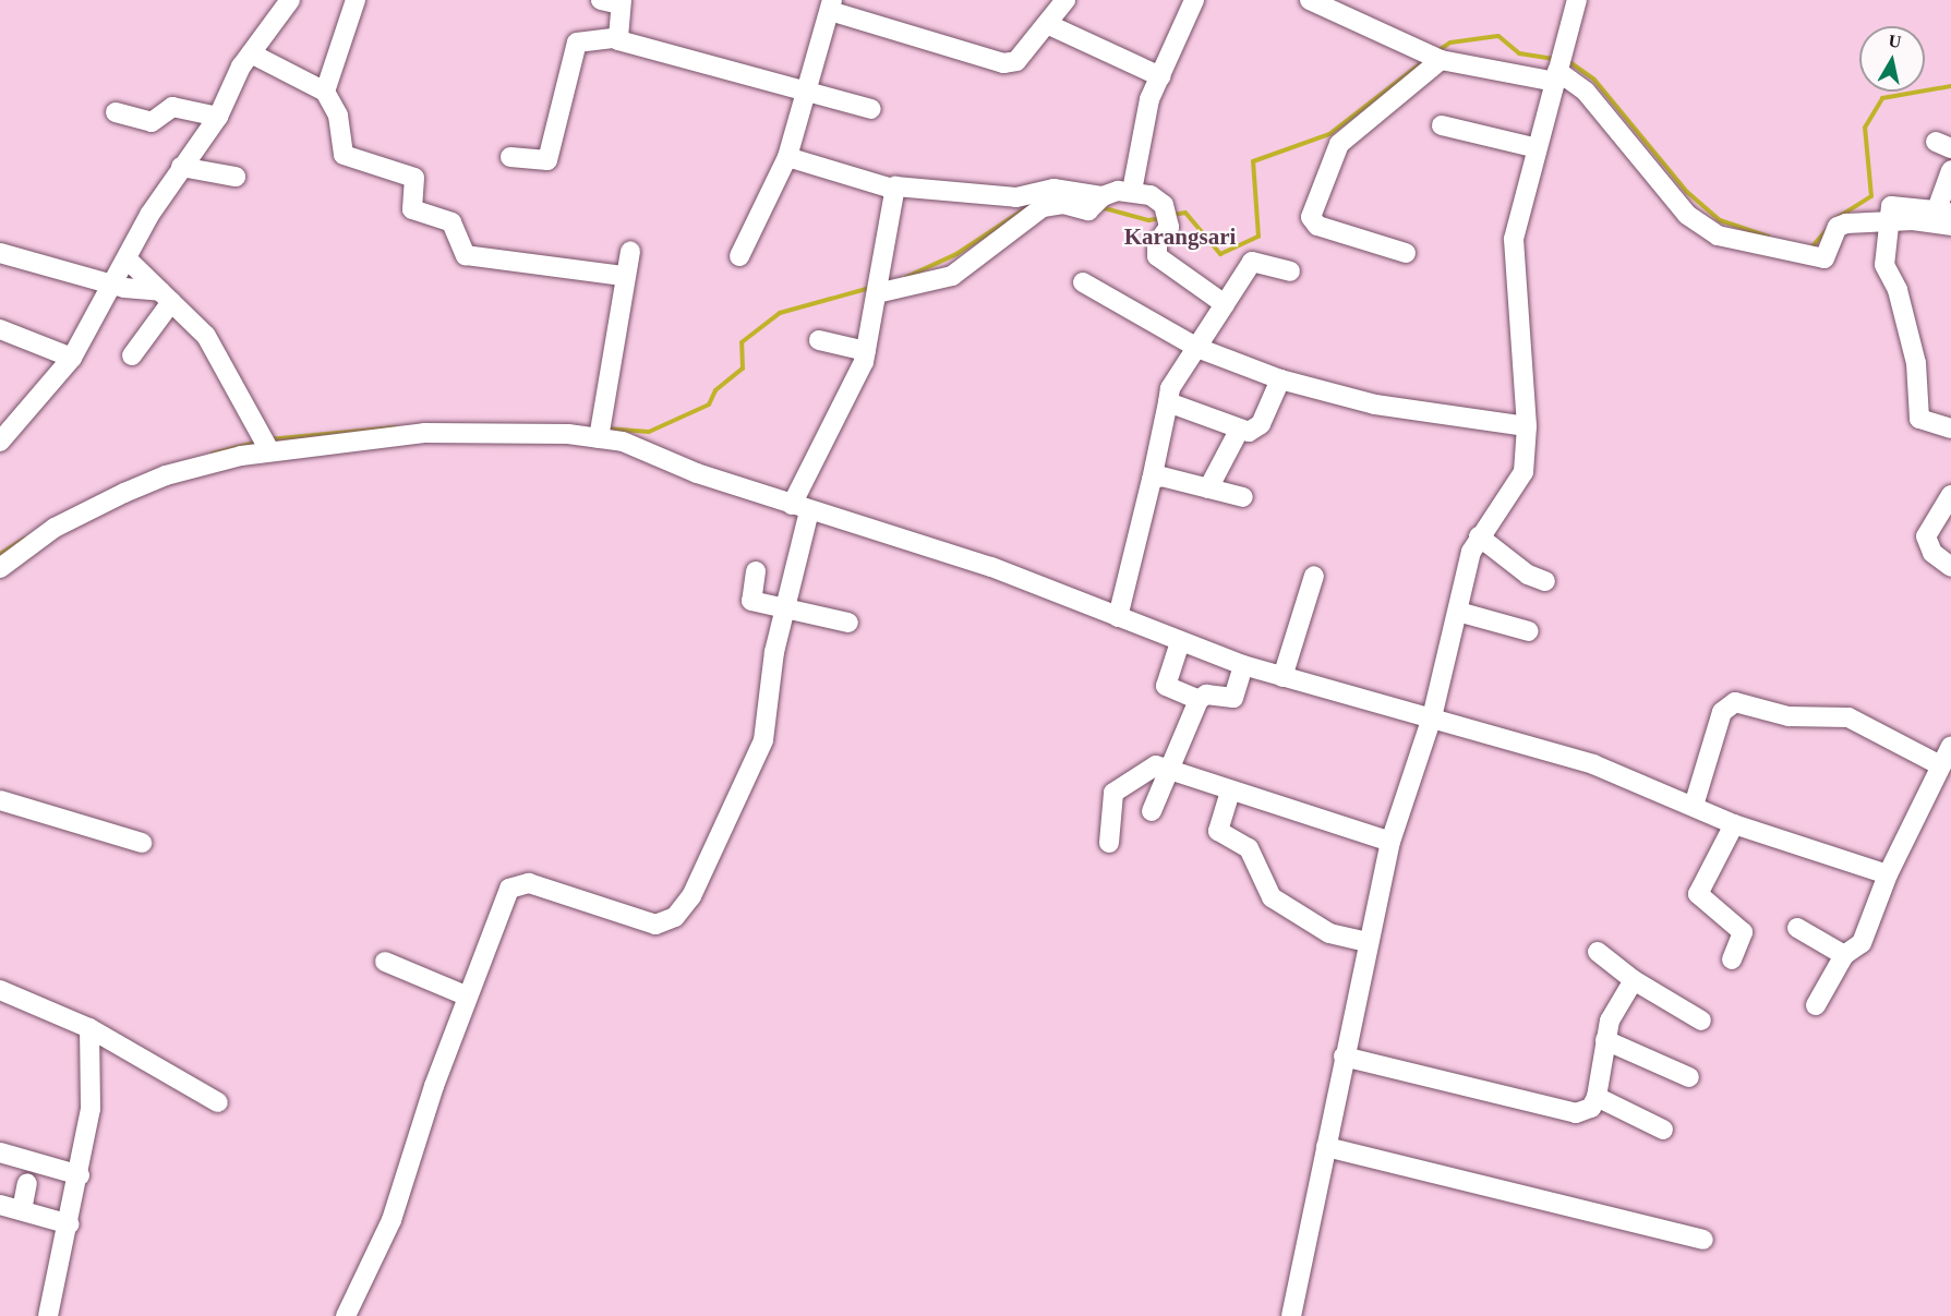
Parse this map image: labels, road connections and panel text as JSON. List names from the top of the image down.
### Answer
{
  "districts": ["Karangsari"],
  "north": "top"
}
